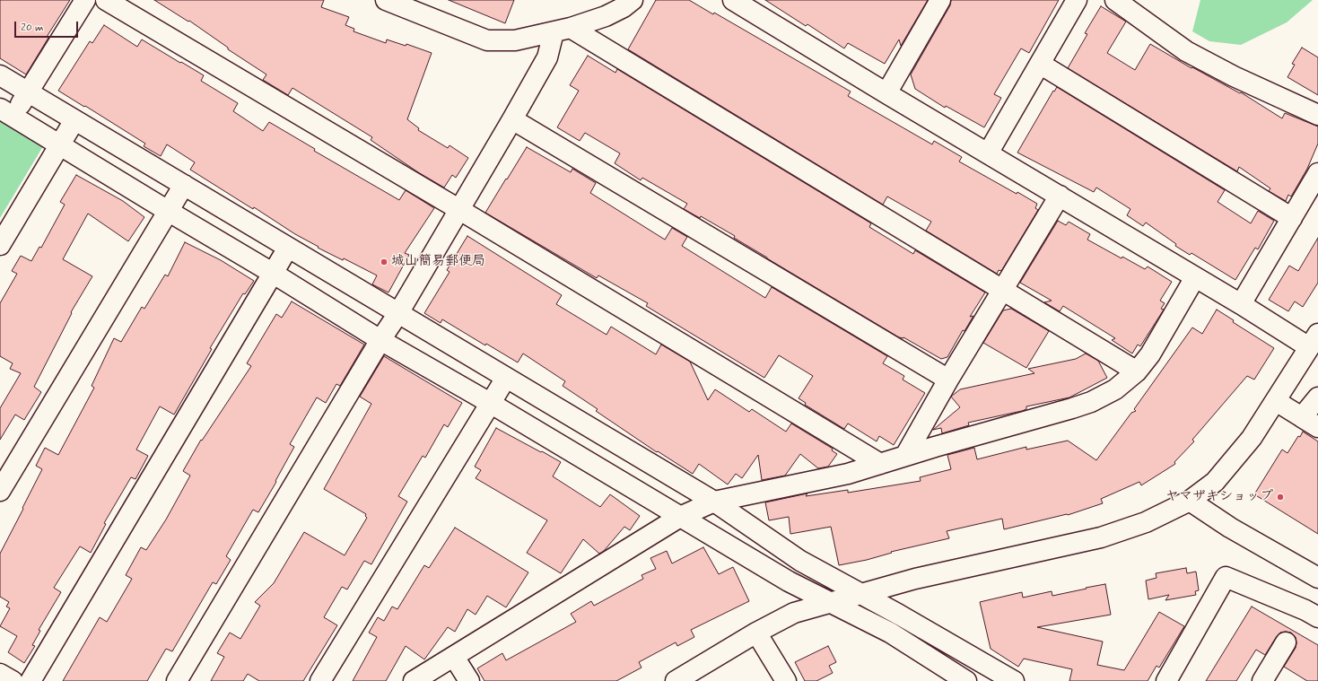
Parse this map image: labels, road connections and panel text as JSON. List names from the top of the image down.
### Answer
{
  "places": ["城山簡易郵便局", "ヤマザキショップ"],
  "scale_bar": "20 m"
}
